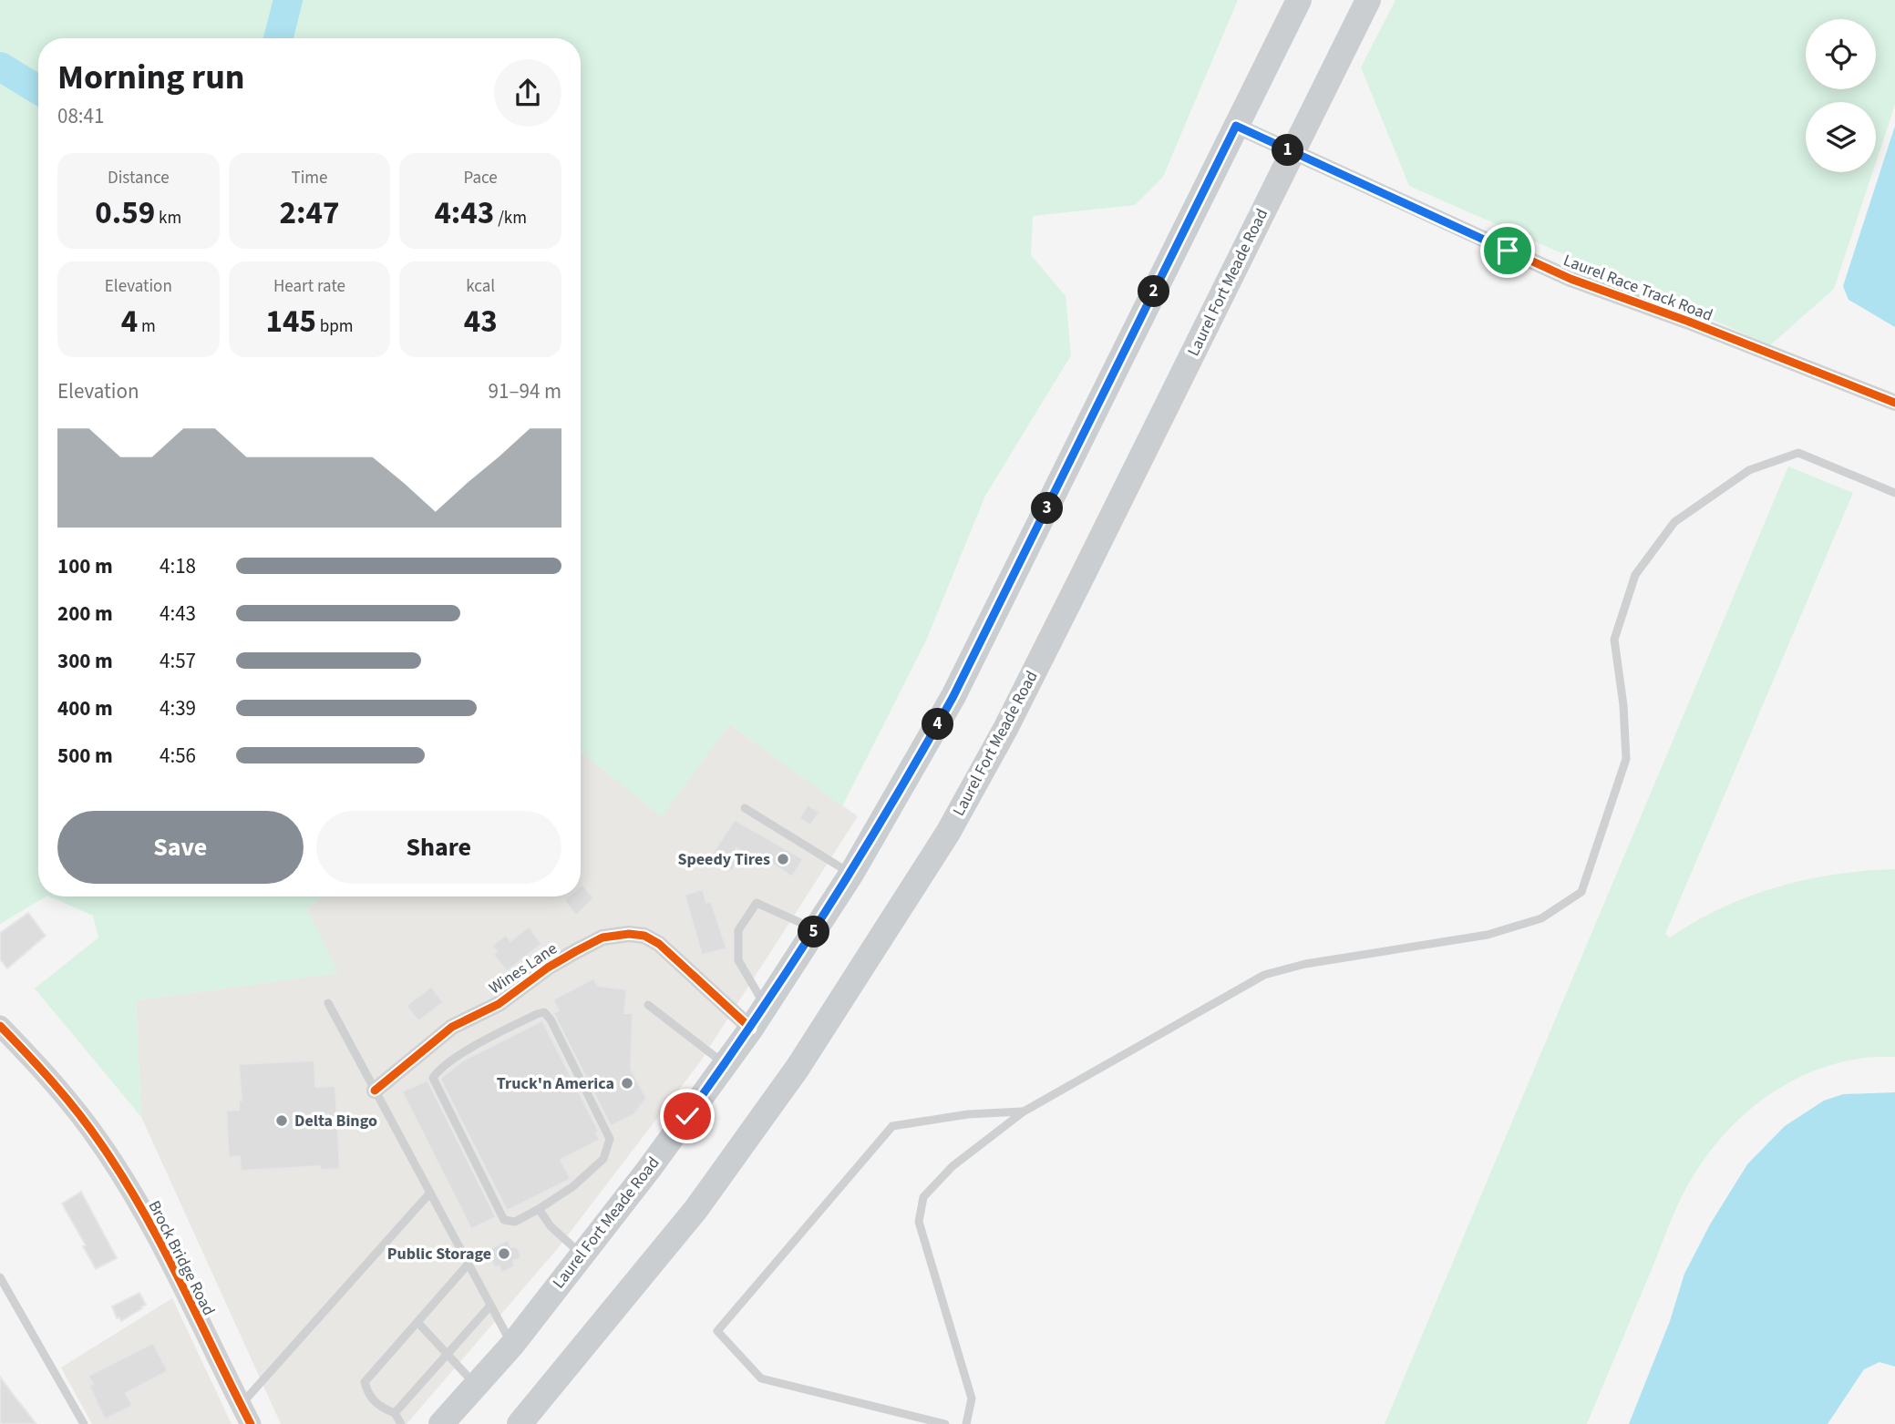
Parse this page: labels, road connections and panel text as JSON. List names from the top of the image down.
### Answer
{
  "streets": {
    "main road": ["Laurel Fort Meade Road"],
    "street": ["Laurel Race Track Road", "Wines Lane", "Brock Bridge Road"]
  },
  "crossings": [
    ["Laurel Fort Meade Road", "Laurel Race Track Road"],
    ["Laurel Fort Meade Road", "Wines Lane"]
  ],
  "places": [
    "Speedy Tires",
    "Truck'n America",
    "Delta Bingo",
    "Public Storage"
  ],
  "page": {
    "heading": ["Morning run", "08:41"],
    "pins": [
      "1",
      "2",
      "3",
      "4",
      "5"
    ],
    "stats": [
      ["Distance", "0.59 km"],
      ["Time", "2:47"],
      ["Pace", "4:43 /km"],
      ["Elevation", "4 m"],
      ["Heart rate", "145 bpm"],
      ["kcal", "43"]
    ],
    "chart": ["Elevation", "91–94 m"],
    "list": [
      {
        "name": "100 m",
        "note": "4:18"
      },
      {
        "name": "200 m",
        "note": "4:43"
      },
      {
        "name": "300 m",
        "note": "4:57"
      },
      {
        "name": "400 m",
        "note": "4:39"
      },
      {
        "name": "500 m",
        "note": "4:56"
      }
    ],
    "buttons": ["Save", "Share"]
  }
}
